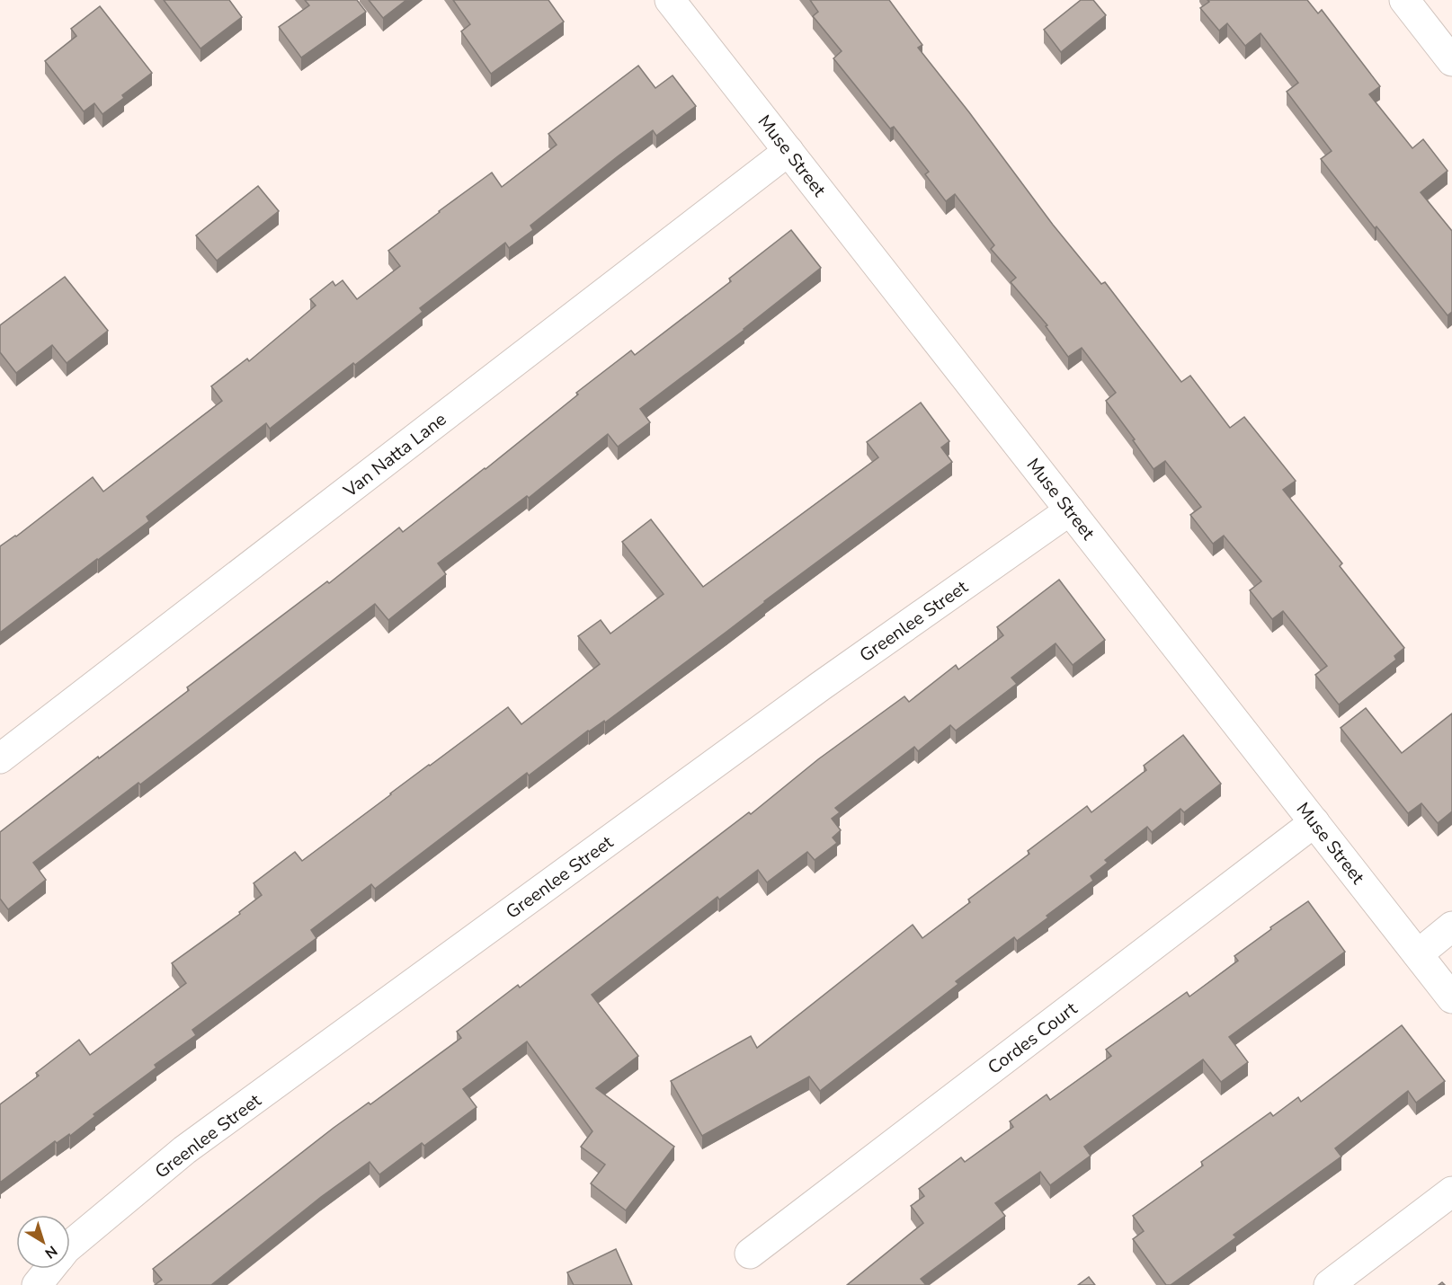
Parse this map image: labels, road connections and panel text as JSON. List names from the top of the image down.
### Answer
{
  "streets": {
    "street": [
      "Muse Street",
      "Van Natta Lane",
      "Greenlee Street",
      "Cordes Court"
    ]
  },
  "crossings": [
    ["Muse Street", "Van Natta Lane"],
    ["Muse Street", "Greenlee Street"],
    ["Muse Street", "Cordes Court"]
  ],
  "north": "bottom right"
}
